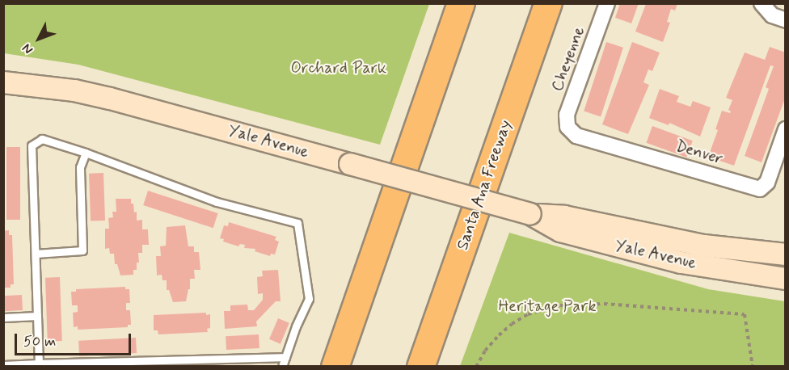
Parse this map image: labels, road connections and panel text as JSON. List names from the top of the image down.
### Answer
{
  "streets": {
    "highway": ["Santa Ana Freeway"],
    "main road": ["Yale Avenue"],
    "street": ["Cheyenne", "Denver"]
  },
  "crossings": [
    ["Cheyenne", "Denver"]
  ],
  "parks": ["Orchard Park", "Heritage Park"],
  "scale_bar": "50 m",
  "north": "bottom left"
}
